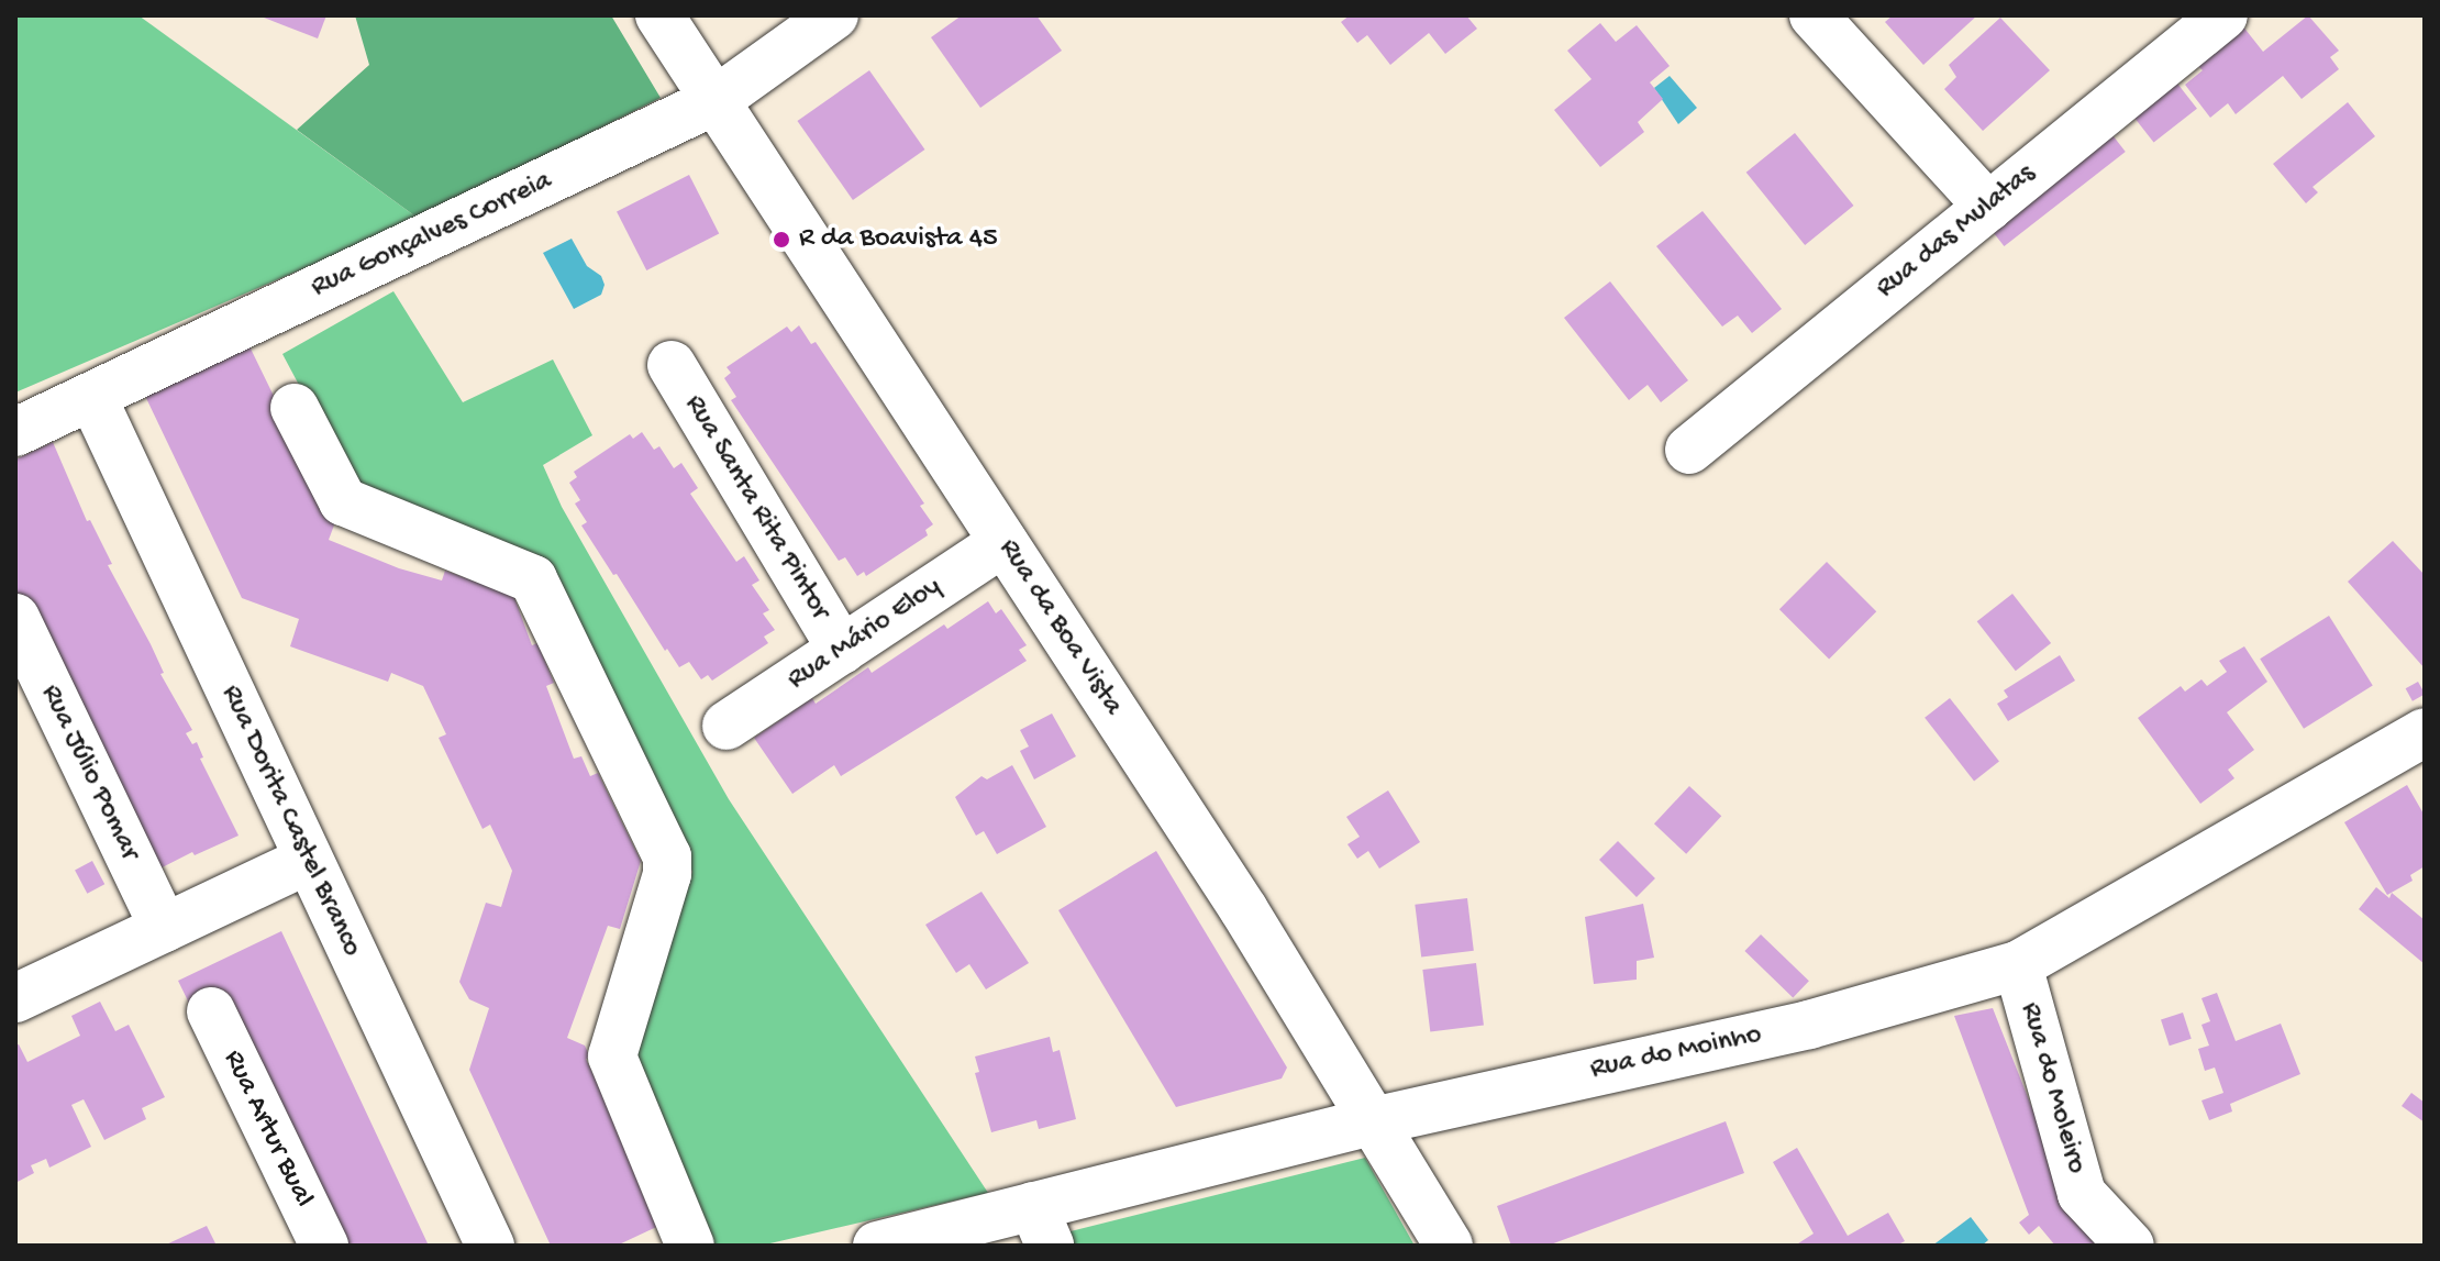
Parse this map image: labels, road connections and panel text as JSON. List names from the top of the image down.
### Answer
{
  "streets": {
    "street": [
      "Rua das Mulatas",
      "Rua Gonçalves Correia",
      "Rua Santa Rita Pintor",
      "Rua da Boa Vista",
      "Rua Mário Eloy",
      "Rua Júlio Pomar",
      "Rua Dorita Castel Branco",
      "Rua do Moinho",
      "Rua do Moleiro",
      "Rua Artur Bual"
    ]
  },
  "crossings": [
    ["Rua Gonçalves Correia", "Rua da Boa Vista"],
    ["Rua Gonçalves Correia", "Rua Dorita Castel Branco"],
    ["Rua Santa Rita Pintor", "Rua Mário Eloy"],
    ["Rua da Boa Vista", "Rua Mário Eloy"],
    ["Rua da Boa Vista", "Rua do Moinho"],
    ["Rua do Moinho", "Rua do Moleiro"]
  ],
  "places": ["R da Boavista 45"]
}
